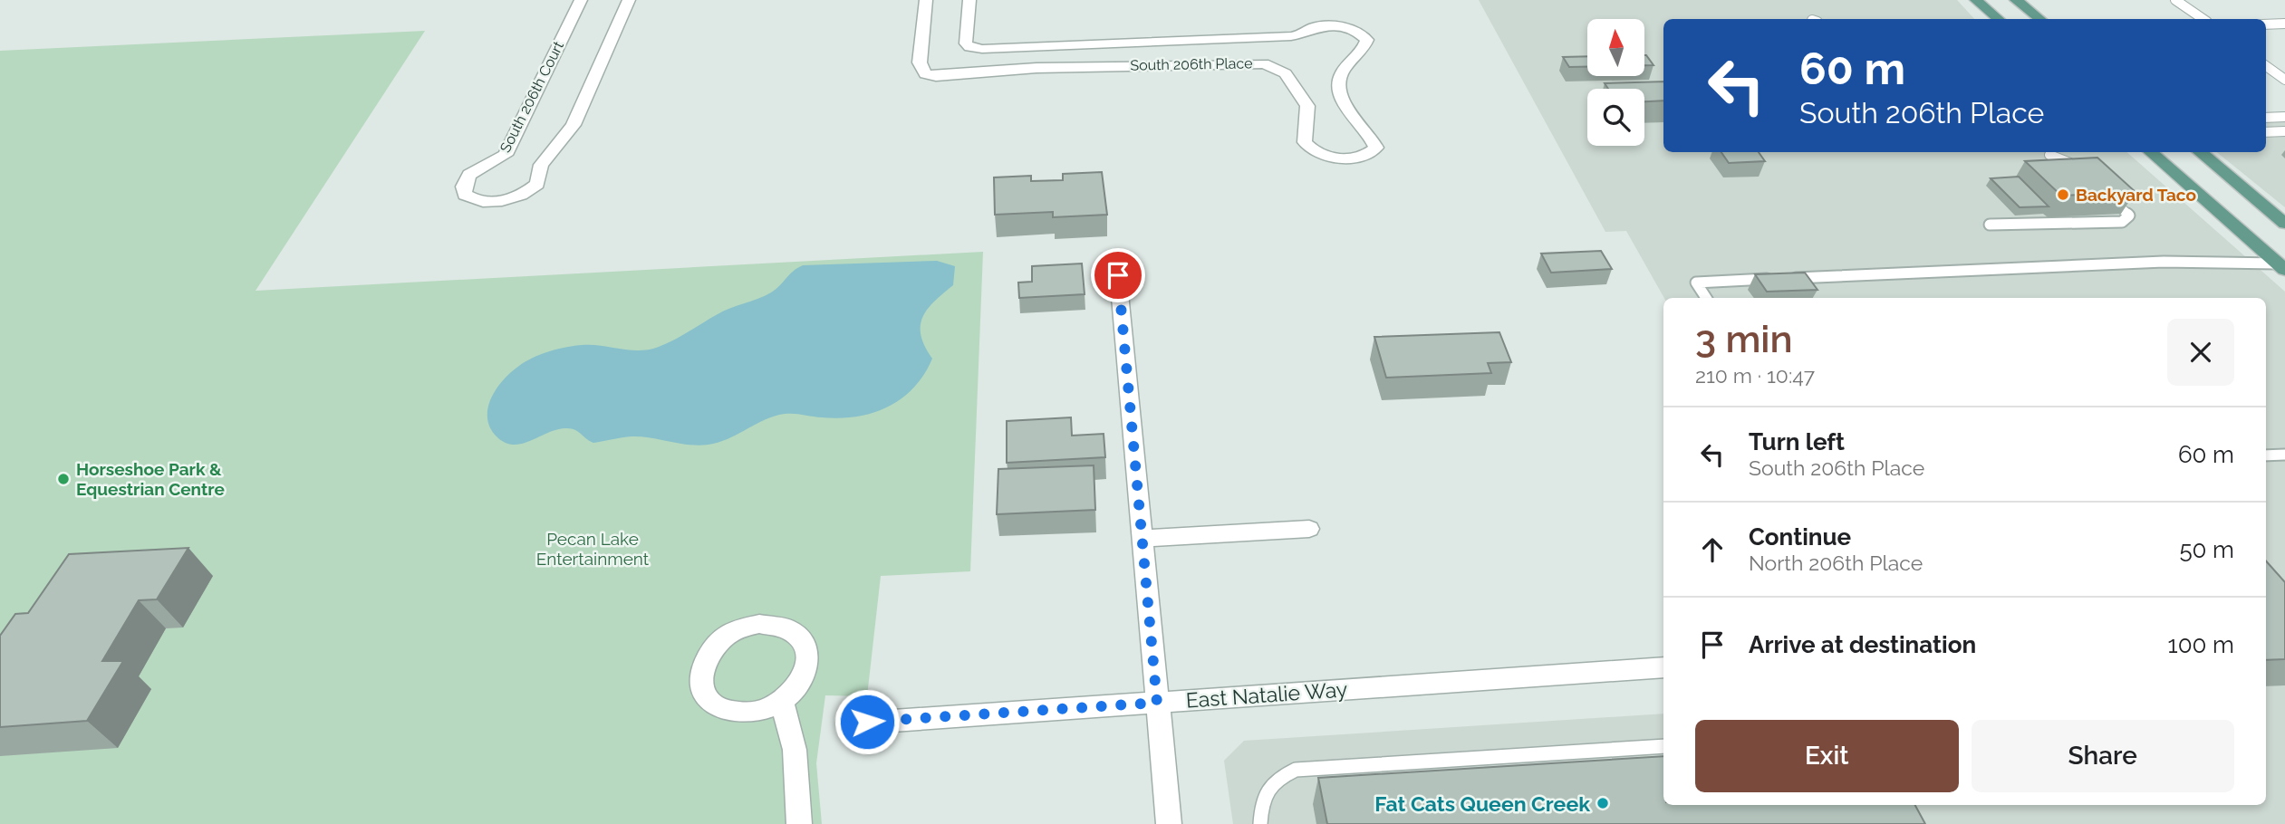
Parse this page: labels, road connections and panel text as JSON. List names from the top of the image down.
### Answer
{
  "streets": {
    "street": ["South 206th Place", "South 206th Court", "East Natalie Way"]
  },
  "parks": ["Pecan Lake Entertainment"],
  "places": ["Backyard Taco", "Horseshoe Park & Equestrian Centre", "Fat Cats Queen Creek"],
  "north": "top",
  "page": {
    "turn": ["60 m", "South 206th Place"],
    "heading": ["3 min", "210 m · 10:47"],
    "list": [
      {
        "name": "Turn left",
        "note": "South 206th Place",
        "value": "60 m"
      },
      {
        "name": "Continue",
        "note": "North 206th Place",
        "value": "50 m"
      },
      {
        "name": "Arrive at destination",
        "value": "100 m"
      }
    ],
    "buttons": ["Exit", "Share"]
  }
}
